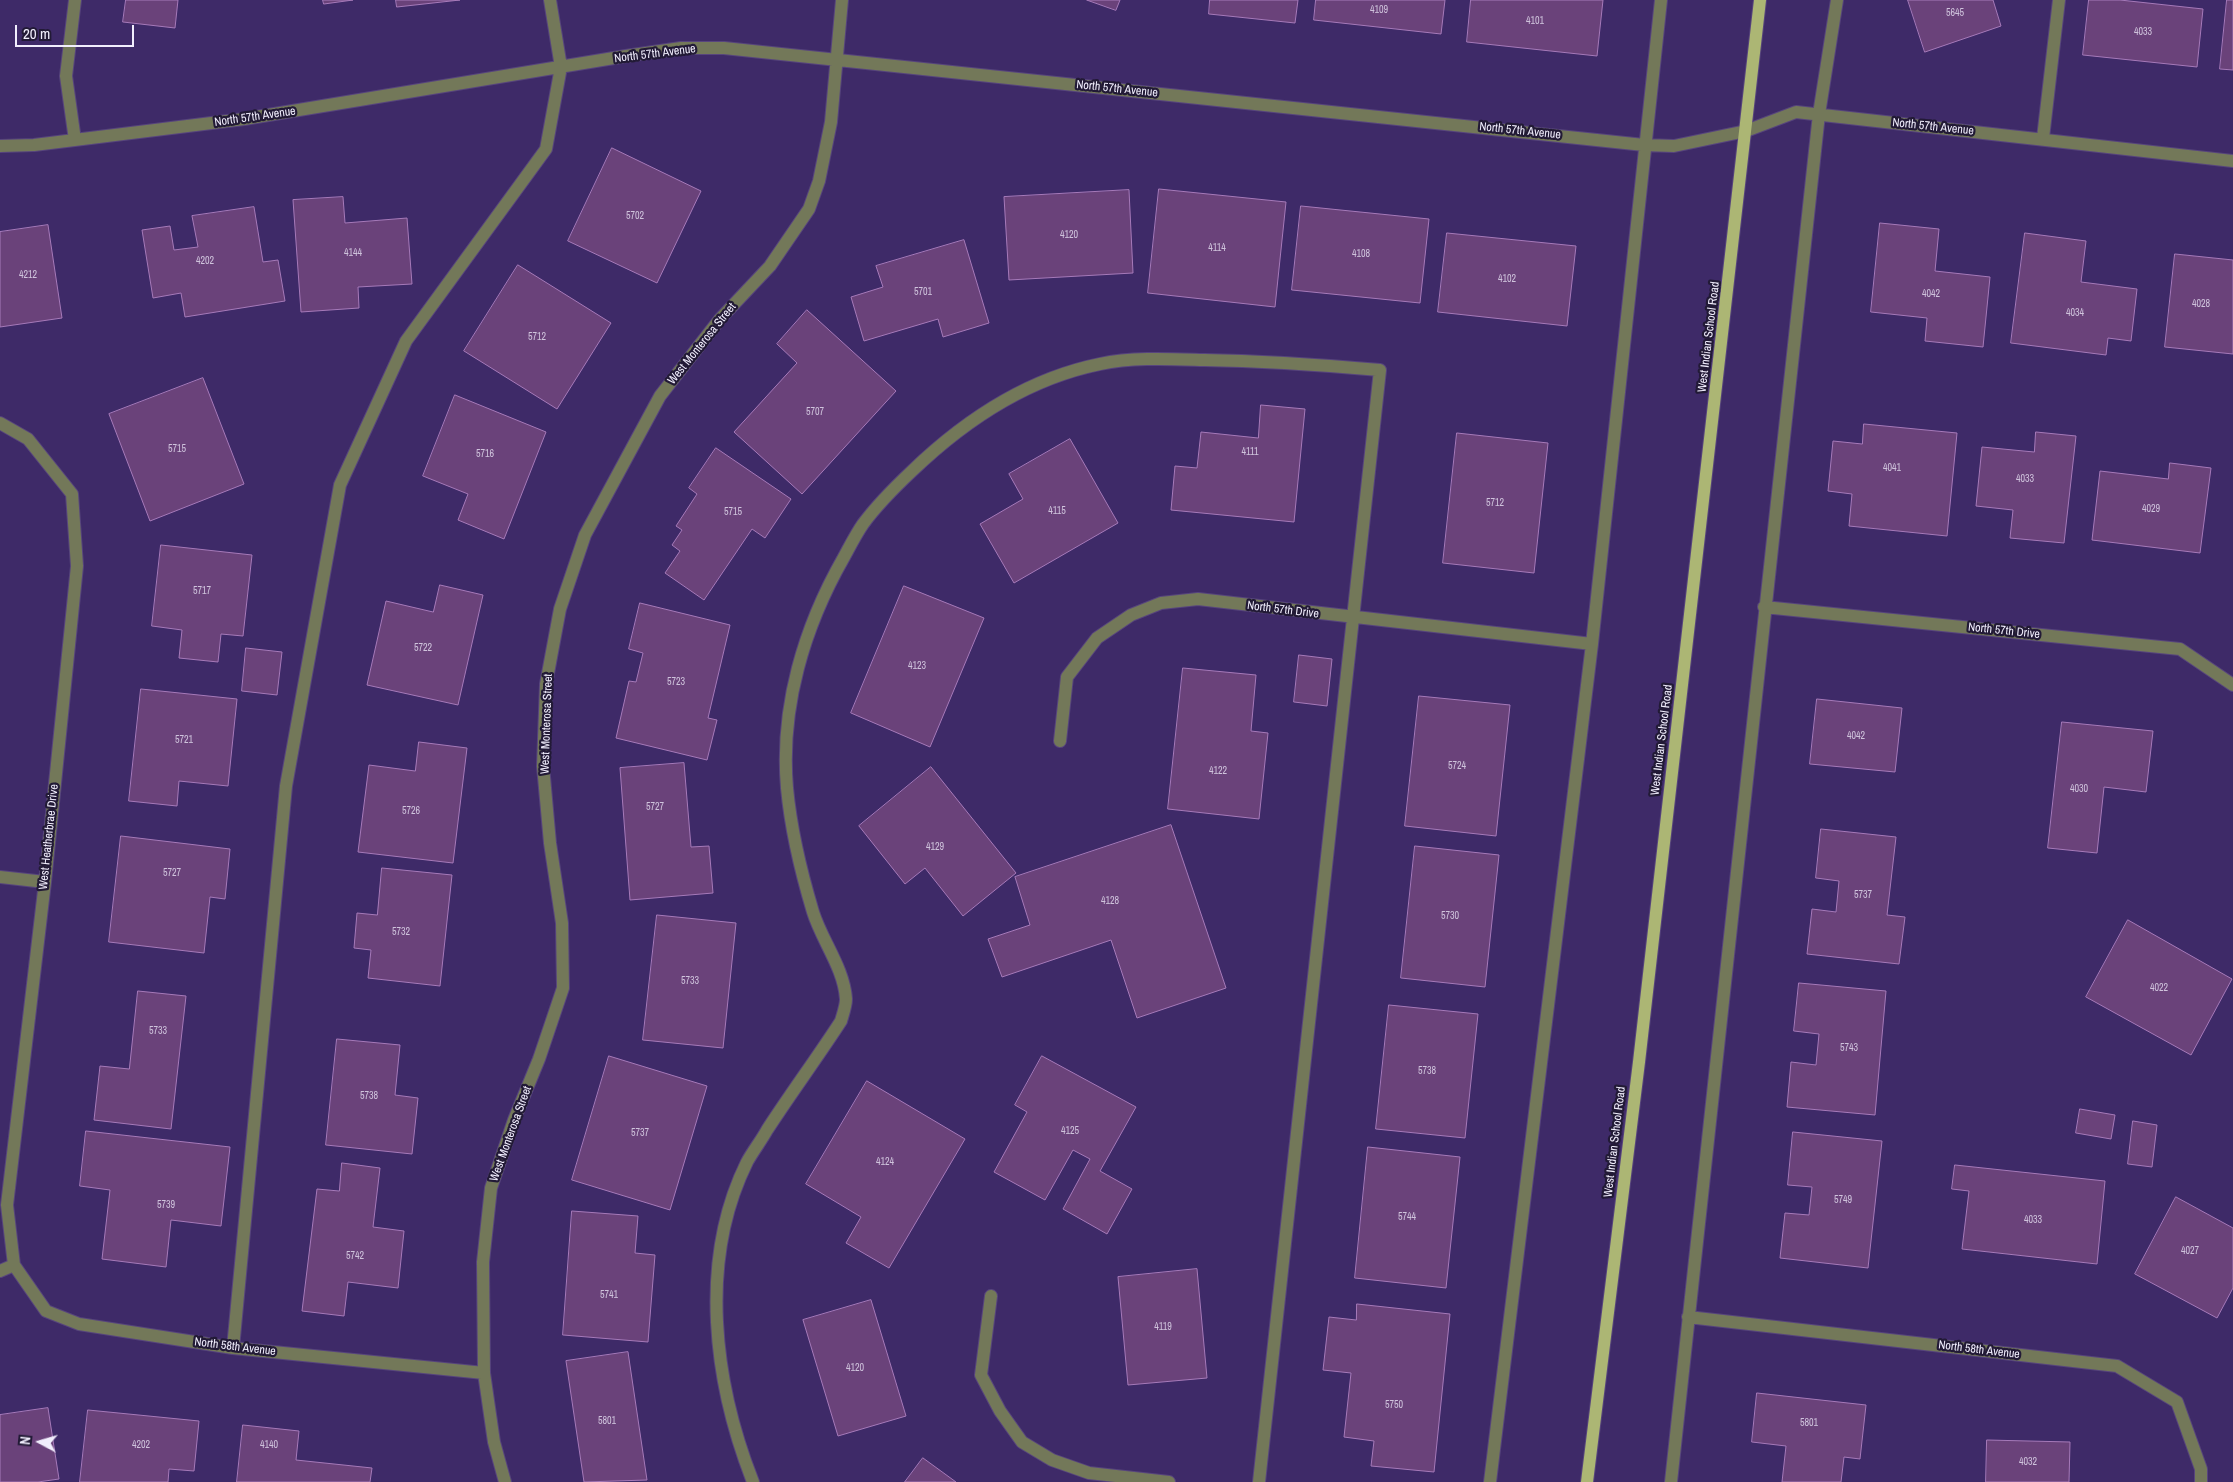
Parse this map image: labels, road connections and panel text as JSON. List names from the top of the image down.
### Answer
{
  "streets": {
    "main road": ["West Indian School Road"],
    "street": [
      "North 57th Avenue",
      "West Monterosa Street",
      "North 57th Drive",
      "West Heatherbrae Drive",
      "North 58th Avenue"
    ]
  },
  "crossings": [
    ["North 57th Avenue", "West Indian School Road"],
    ["North 57th Avenue", "West Monterosa Street"],
    ["West Monterosa Street", "North 58th Avenue"],
    ["West Heatherbrae Drive", "North 58th Avenue"]
  ],
  "house_numbers": [
    "4109",
    "5645",
    "4101",
    "4033",
    "5702",
    "4120",
    "4114",
    "4144",
    "4108",
    "4202",
    "4212",
    "4102",
    "5701",
    "4042",
    "4028",
    "4034",
    "5712",
    "5707",
    "5715",
    "4111",
    "5716",
    "4041",
    "4033",
    "5712",
    "4029",
    "4115",
    "5715",
    "5717",
    "5722",
    "4123",
    "5723",
    "4042",
    "5721",
    "5724",
    "4122",
    "4030",
    "5727",
    "5726",
    "4129",
    "5727",
    "5737",
    "4128",
    "5730",
    "5732",
    "5733",
    "4022",
    "5733",
    "5743",
    "5738",
    "5738",
    "4125",
    "5737",
    "4124",
    "5749",
    "5739",
    "5744",
    "4033",
    "4027",
    "5742",
    "5741",
    "4119",
    "4120",
    "5750",
    "5801",
    "5801",
    "4202",
    "4140",
    "4032"
  ],
  "scale_bar": "20 m",
  "north": "left"
}
